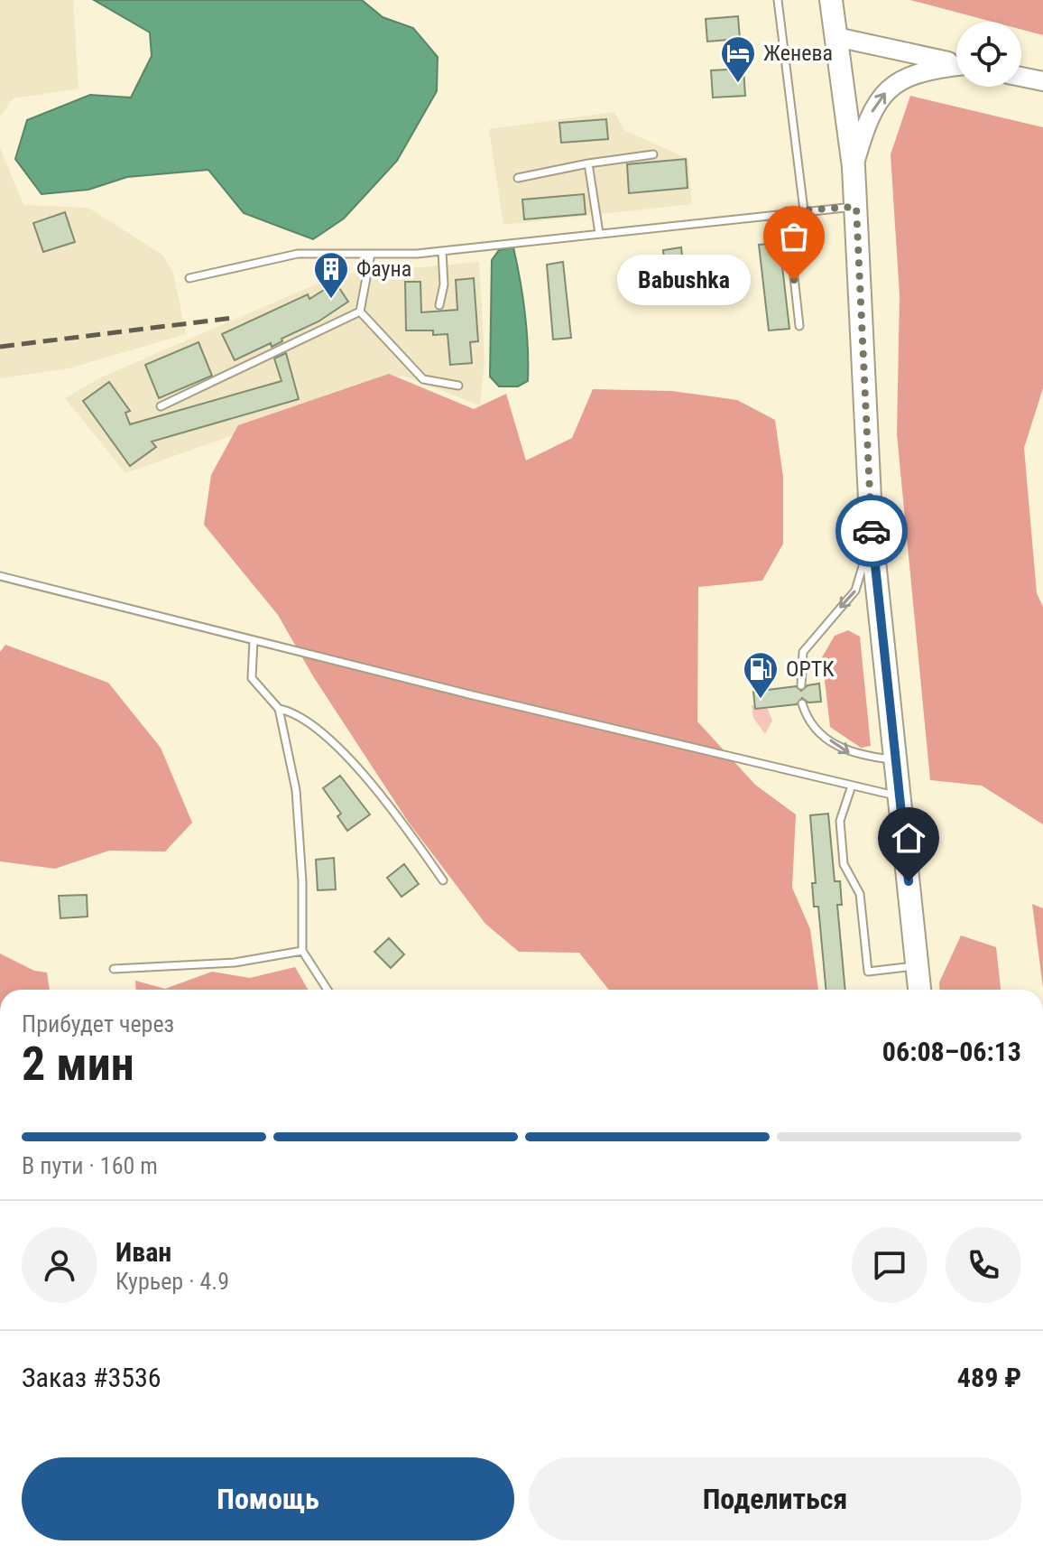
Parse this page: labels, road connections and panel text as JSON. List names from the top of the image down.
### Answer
{
  "places": {
    "hotel": ["Женева"],
    "other": ["Babushka"],
    "building": ["Фауна"],
    "fuel station": ["ОРТК"]
  },
  "page": {
    "bubble": "Babushka",
    "heading": ["2 мин", "Прибудет через", "06:08–06:13"],
    "panel": [
      "Иван",
      "Курьер · 4.9",
      "Заказ #3536",
      "489 ₽"
    ],
    "bar": "В пути · 160 m",
    "buttons": ["Помощь", "Поделиться"]
  }
}
